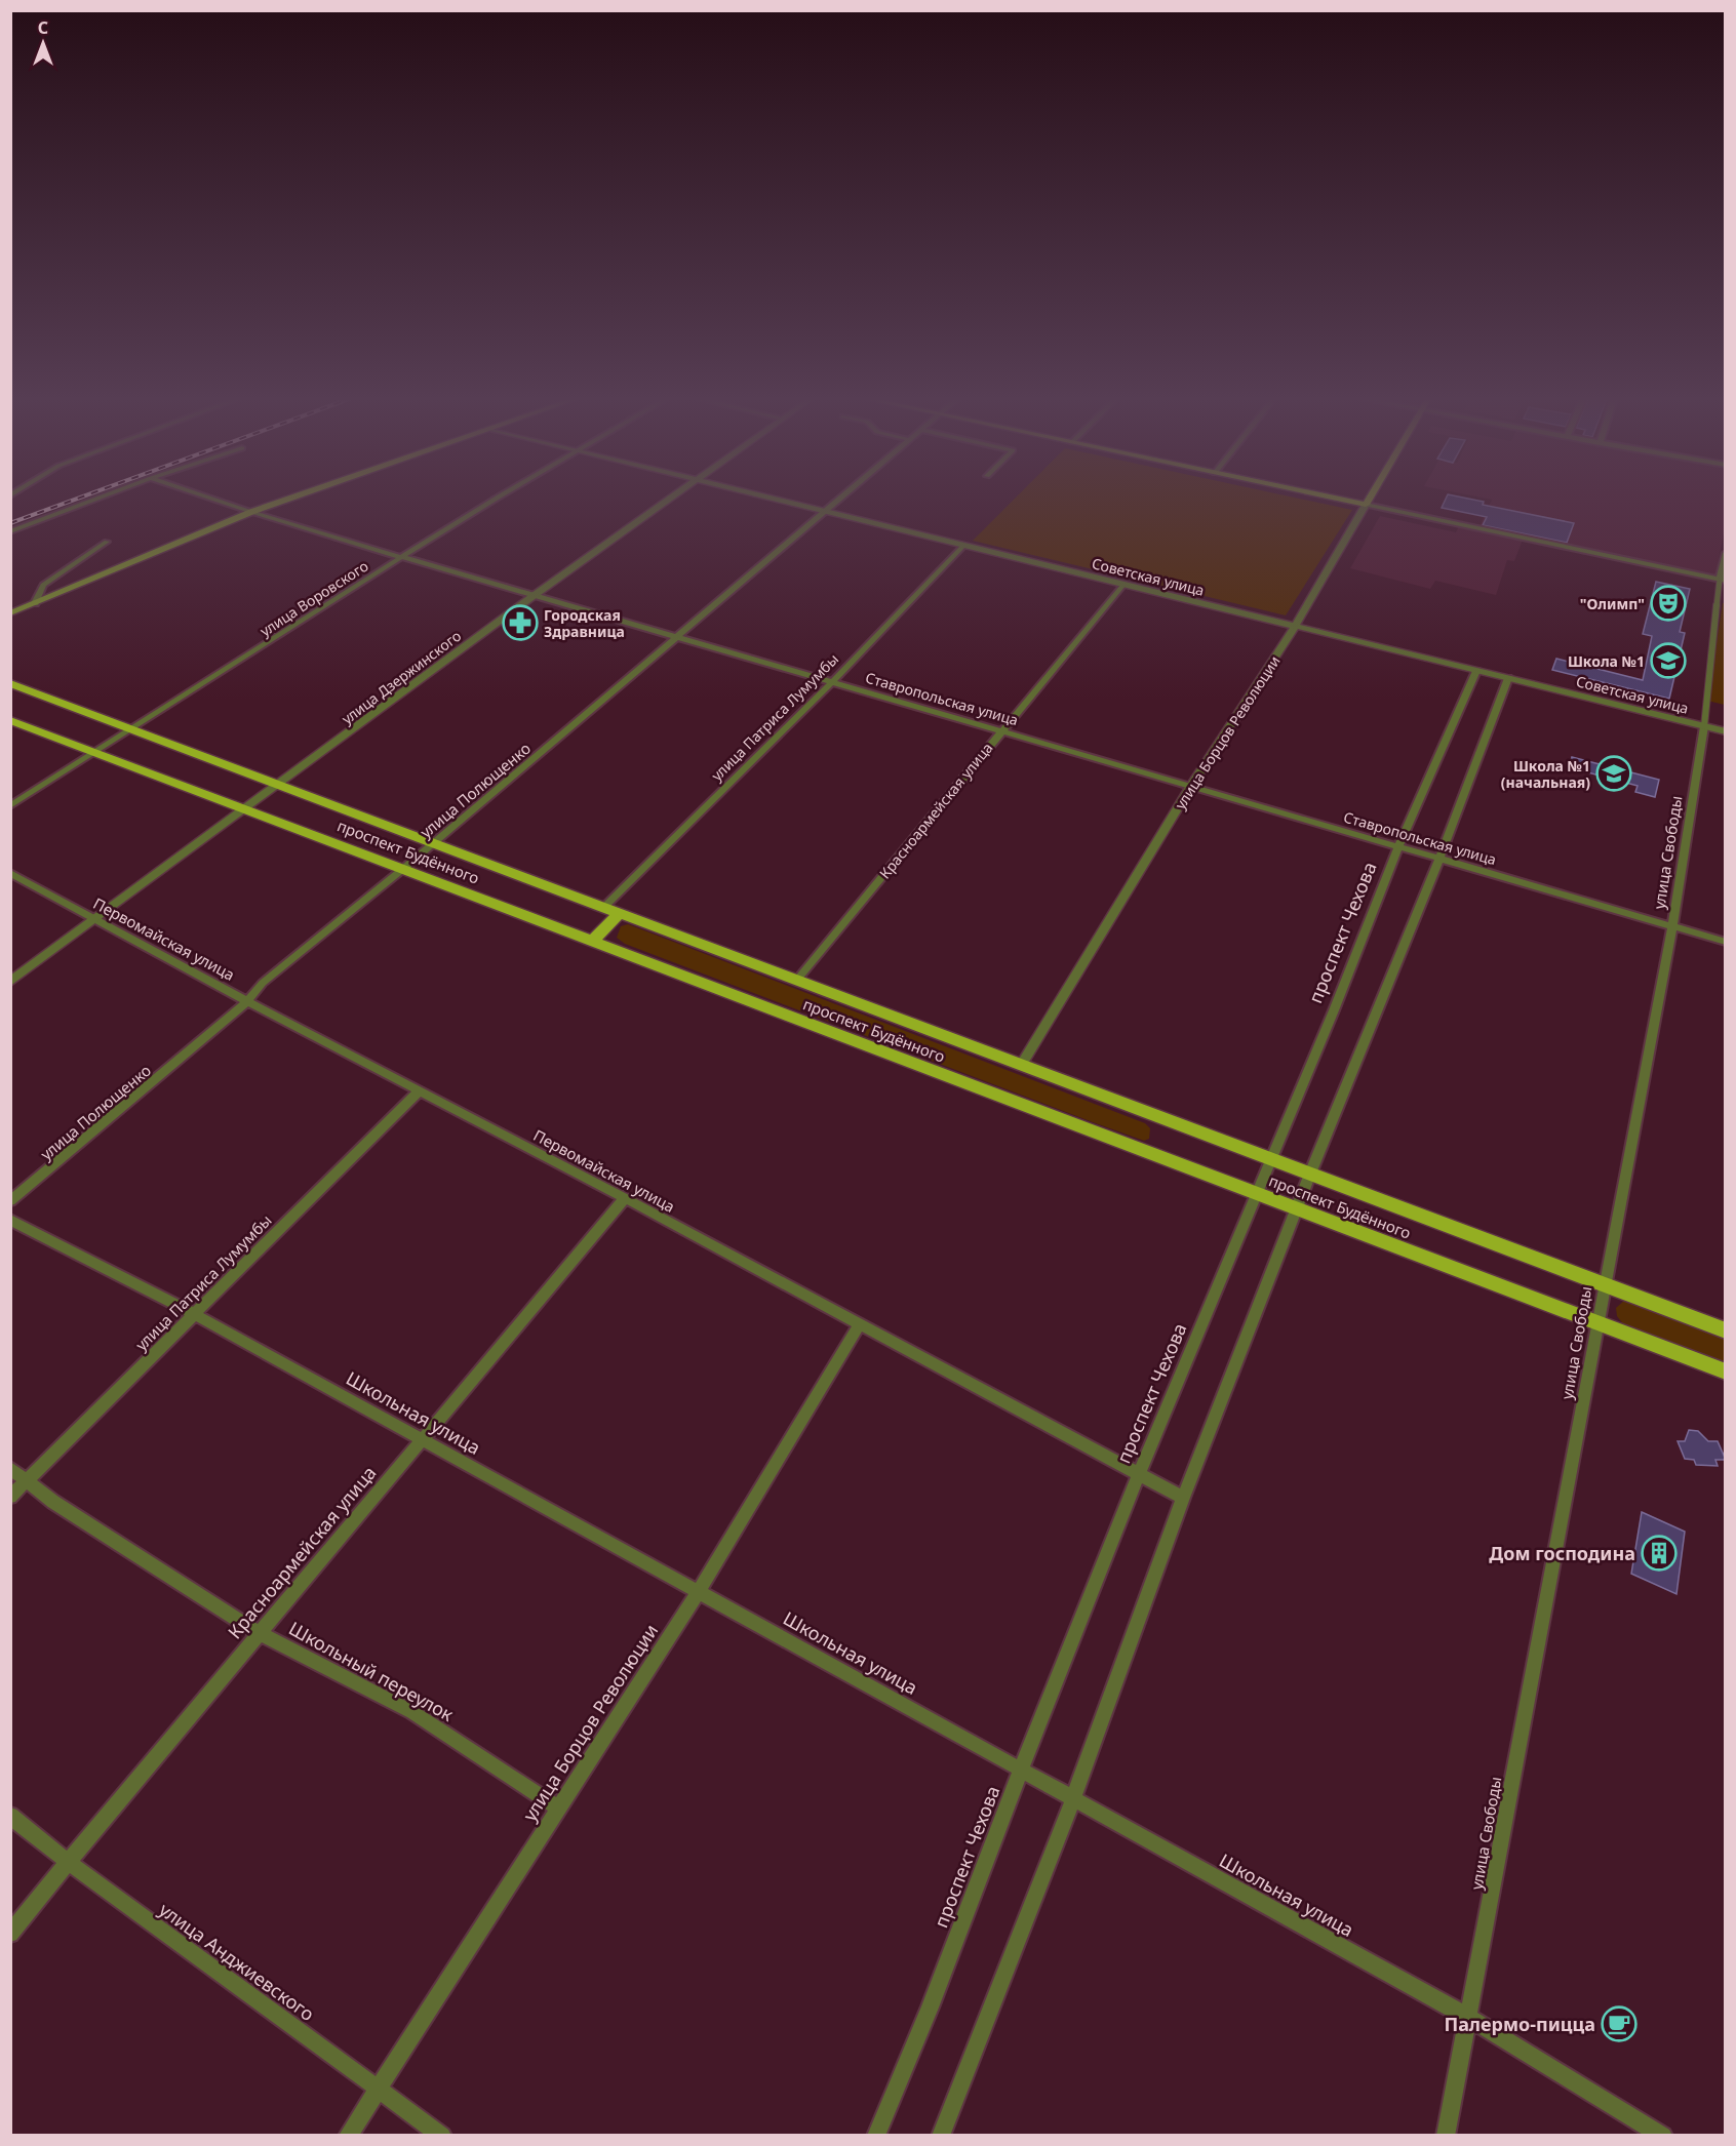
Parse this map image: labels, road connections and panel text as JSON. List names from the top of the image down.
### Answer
{
  "streets": {
    "main road": ["улица Борцов Революции", "проспект Будённого"],
    "street": [
      "Советская улица",
      "улица Воровского",
      "улица Дзержинского",
      "Ставропольская улица",
      "улица Патриса Лумумбы",
      "улица Полющенко",
      "Красноармейская улица",
      "улица Свободы",
      "проспект Чехова",
      "Первомайская улица",
      "Школьная улица",
      "Школьный переулок",
      "улица Анджиевского"
    ]
  },
  "crossings": [
    ["Советская улица", "улица Патриса Лумумбы"],
    ["Советская улица", "улица Борцов Революции"],
    ["Советская улица", "улица Полющенко"],
    ["Советская улица", "Красноармейская улица"],
    ["Советская улица", "улица Свободы"],
    ["Советская улица", "проспект Чехова"],
    ["улица Воровского", "Ставропольская улица"],
    ["улица Воровского", "проспект Будённого"],
    ["улица Дзержинского", "Ставропольская улица"],
    ["улица Дзержинского", "проспект Будённого"],
    ["улица Дзержинского", "Первомайская улица"],
    ["Ставропольская улица", "улица Патриса Лумумбы"],
    ["Ставропольская улица", "улица Борцов Революции"],
    ["Ставропольская улица", "улица Полющенко"],
    ["Ставропольская улица", "Красноармейская улица"],
    ["Ставропольская улица", "улица Свободы"],
    ["Ставропольская улица", "проспект Чехова"],
    ["улица Патриса Лумумбы", "проспект Будённого"],
    ["улица Патриса Лумумбы", "Первомайская улица"],
    ["улица Патриса Лумумбы", "Школьная улица"],
    ["улица Патриса Лумумбы", "Школьный переулок"],
    ["улица Борцов Революции", "проспект Будённого"],
    ["улица Борцов Революции", "Первомайская улица"],
    ["улица Борцов Революции", "Школьная улица"],
    ["улица Борцов Революции", "Школьный переулок"],
    ["улица Борцов Революции", "улица Анджиевского"],
    ["улица Полющенко", "проспект Будённого"],
    ["улица Полющенко", "Первомайская улица"],
    ["Красноармейская улица", "проспект Будённого"],
    ["Красноармейская улица", "Первомайская улица"],
    ["Красноармейская улица", "Школьная улица"],
    ["Красноармейская улица", "Школьный переулок"],
    ["Красноармейская улица", "улица Анджиевского"],
    ["проспект Будённого", "улица Свободы"],
    ["проспект Будённого", "проспект Чехова"],
    ["улица Свободы", "Школьная улица"],
    ["проспект Чехова", "Первомайская улица"],
    ["проспект Чехова", "Школьная улица"]
  ],
  "places": {
    "theatre": ["\"Олимп\""],
    "pharmacy": ["Городская Здравница"],
    "school or university": ["Школа №1", "Школа №1 (начальная)"],
    "building": ["Дом господина"],
    "cafe": ["Палермо-пицца"]
  },
  "north": "top"
}
